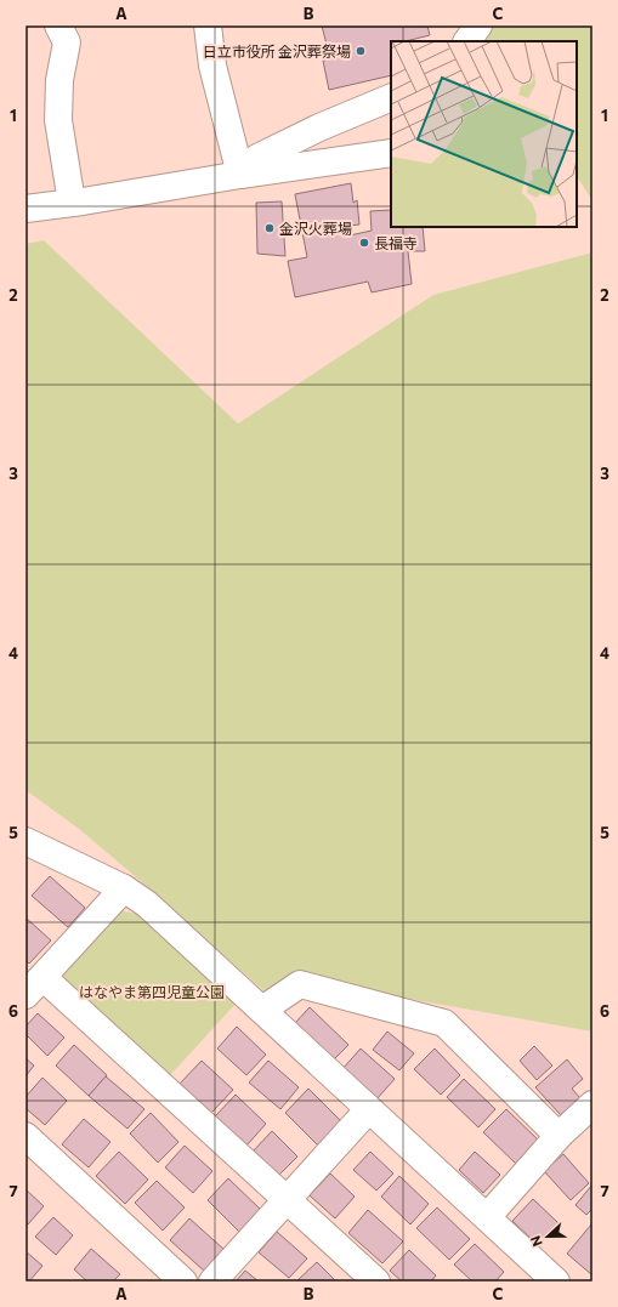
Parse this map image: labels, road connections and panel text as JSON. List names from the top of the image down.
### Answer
{
  "parks": ["はなやま第四児童公園"],
  "places": ["日立市役所 金沢葬祭場", "金沢火葬場", "長福寺"],
  "north": "left",
  "grid": {
    "columns": ["A", "B", "C"],
    "rows": [
      "1",
      "2",
      "3",
      "4",
      "5",
      "6",
      "7"
    ]
  }
}
